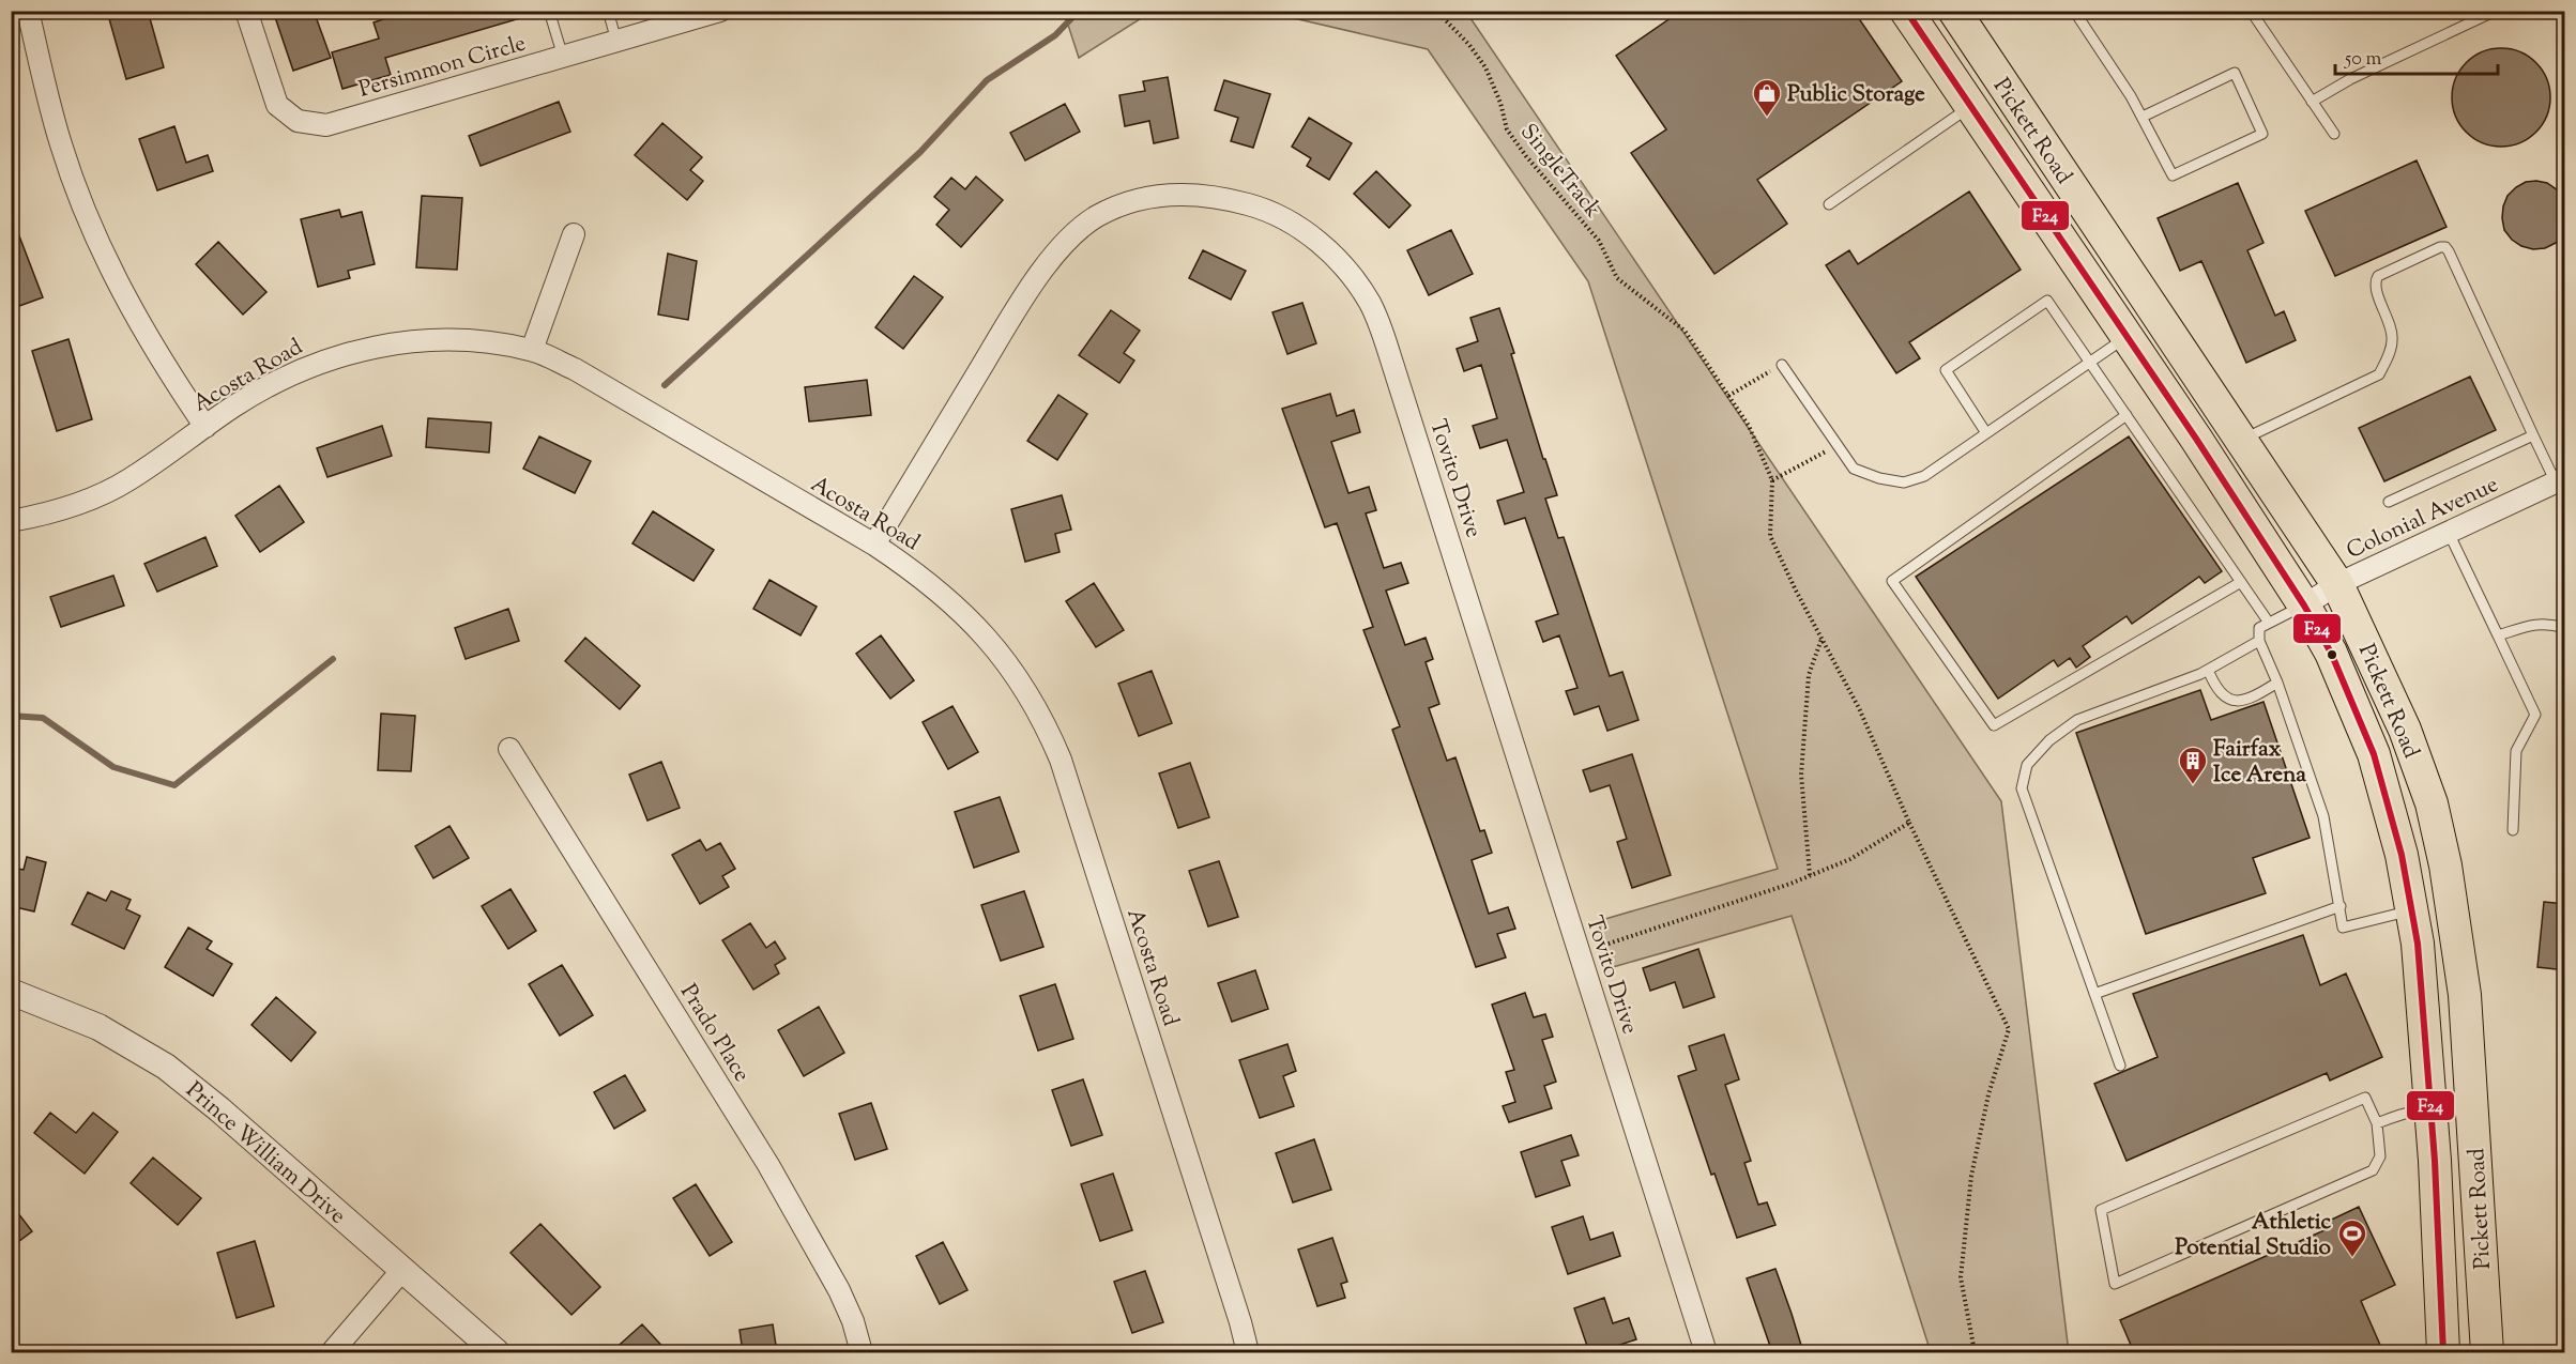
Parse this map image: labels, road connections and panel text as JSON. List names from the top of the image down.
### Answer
{
  "streets": {
    "main road": ["Pickett Road"],
    "street": [
      "Persimmon Circle",
      "Acosta Road",
      "Tovito Drive",
      "Colonial Avenue",
      "Prado Place",
      "Prince William Drive"
    ],
    "path": ["SingleTrack"]
  },
  "crossings": [
    ["Pickett Road", "Colonial Avenue"],
    ["Acosta Road", "Tovito Drive"]
  ],
  "places": {
    "shop": ["Public Storage"],
    "building": ["Fairfax Ice Arena"],
    "sports": ["Athletic Potential Studio"]
  },
  "lines": ["transit line F24"],
  "scale_bar": "50 m"
}
